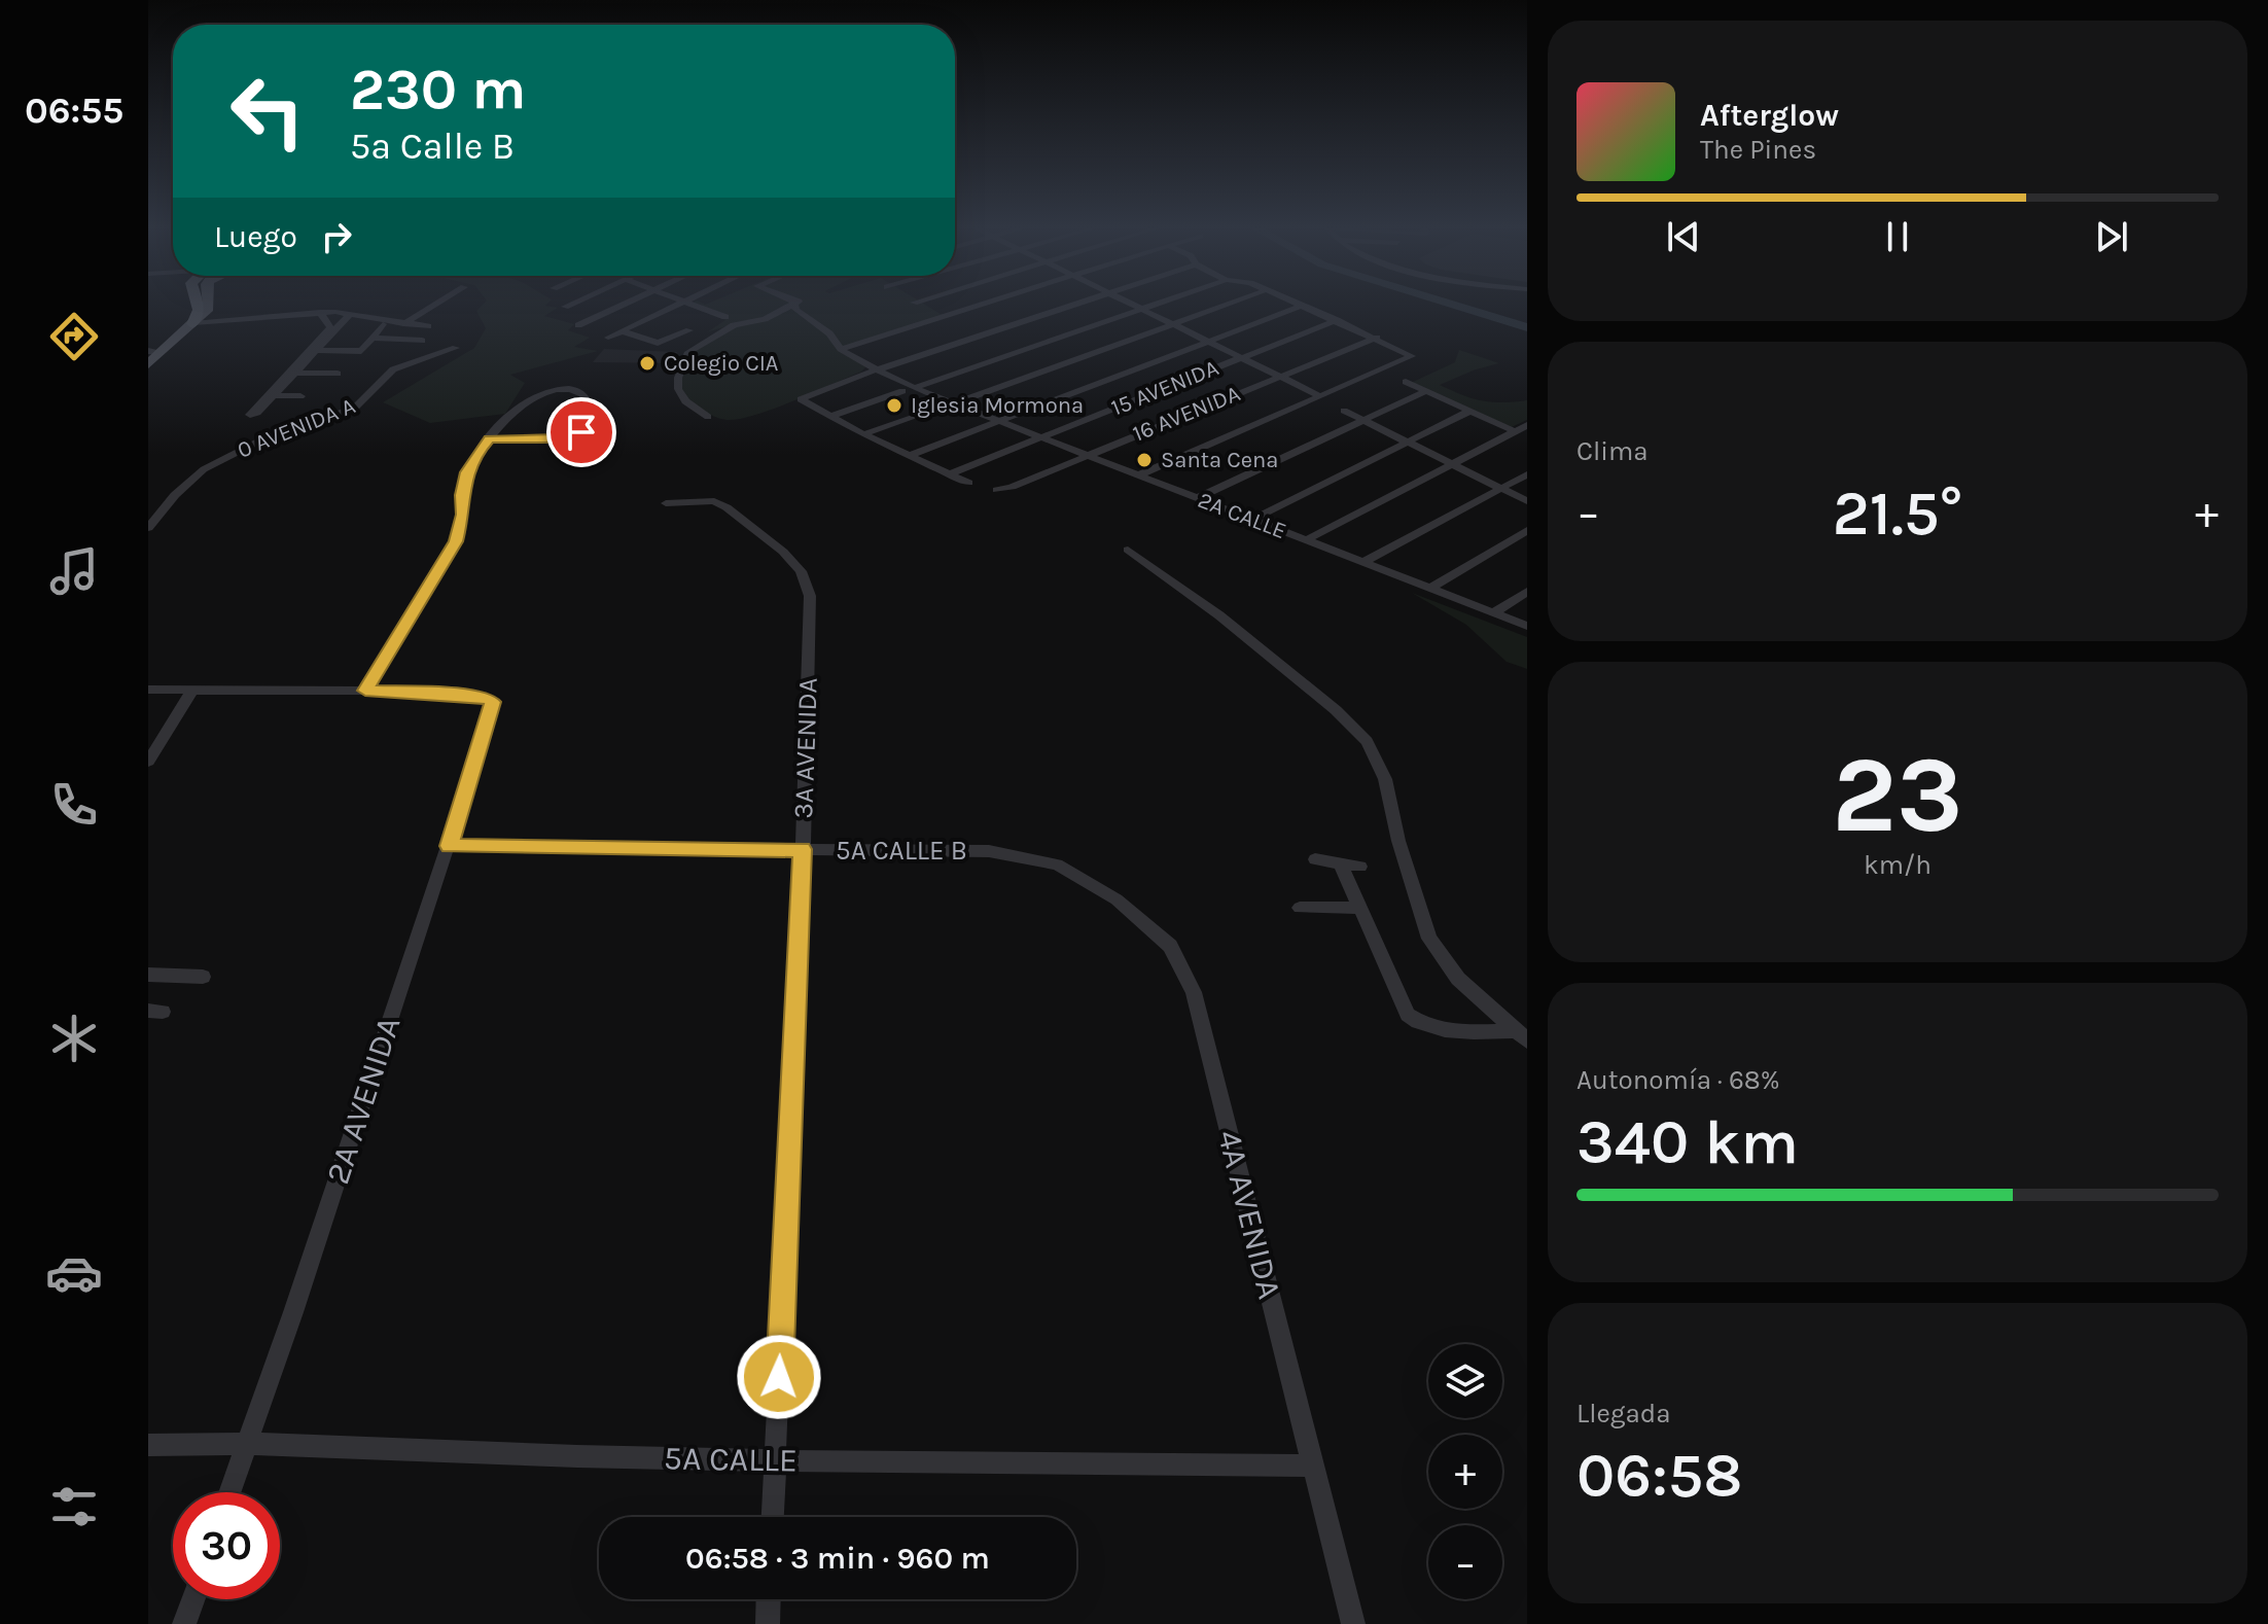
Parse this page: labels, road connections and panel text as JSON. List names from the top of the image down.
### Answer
{
  "streets": {
    "street": [
      "15 AVENIDA",
      "16 AVENIDA",
      "0 AVENIDA A",
      "2A CALLE",
      "3A AVENIDA",
      "5A CALLE B",
      "2A AVENIDA",
      "4A AVENIDA",
      "5A CALLE"
    ]
  },
  "crossings": [
    ["15 AVENIDA", "2A CALLE"],
    ["16 AVENIDA", "2A CALLE"],
    ["3A AVENIDA", "5A CALLE B"],
    ["3A AVENIDA", "5A CALLE"],
    ["5A CALLE B", "2A AVENIDA"],
    ["5A CALLE B", "4A AVENIDA"],
    ["2A AVENIDA", "5A CALLE"],
    ["4A AVENIDA", "5A CALLE"]
  ],
  "places": ["Colegio CIA", "Iglesia Mormona", "Santa Cena"],
  "page": {
    "tabs": "06:55",
    "turn": ["230 m", "5a Calle B"],
    "song": ["Afterglow", "The Pines"],
    "then": "Luego",
    "tile": [
      "Clima",
      ["23", "km/h"],
      ["Autonomía · 68%", "340 km"],
      ["Llegada", "06:58"]
    ],
    "heat": ["−", "21.5°", "+"],
    "map_buttons": ["+", "−"],
    "limit": "30",
    "trip": "06:58 · 3 min · 960 m"
  }
}
